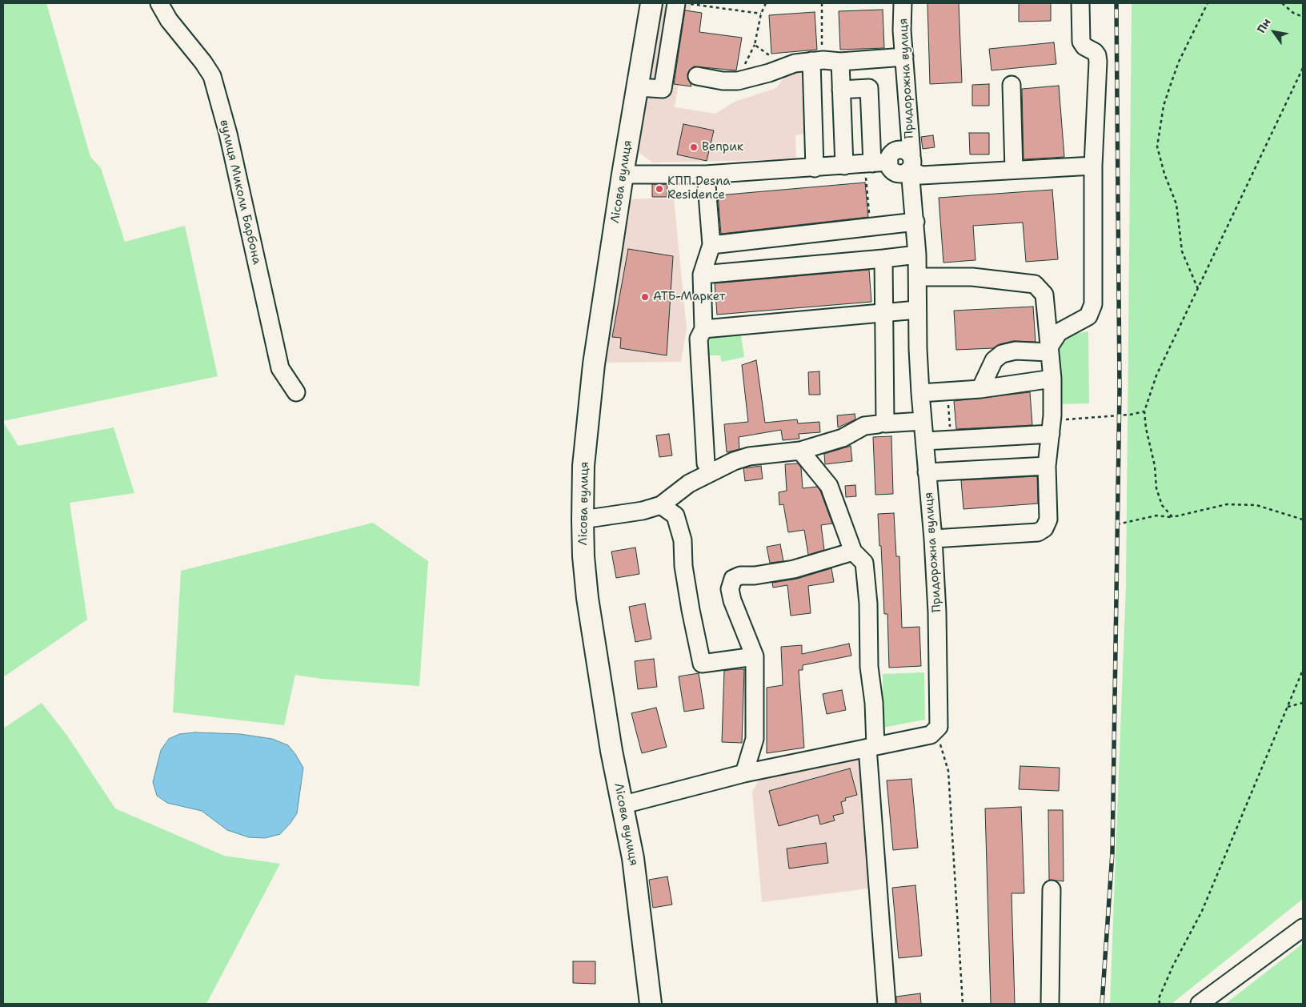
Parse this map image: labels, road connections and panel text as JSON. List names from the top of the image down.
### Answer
{
  "streets": {
    "main road": ["Лісова вулиця"],
    "street": ["Придорожна вулиця", "вулиця Миколи Барбона"]
  },
  "places": ["Веприк", "КПП Desna Residence", "АТБ-Маркет"],
  "north": "top left"
}
